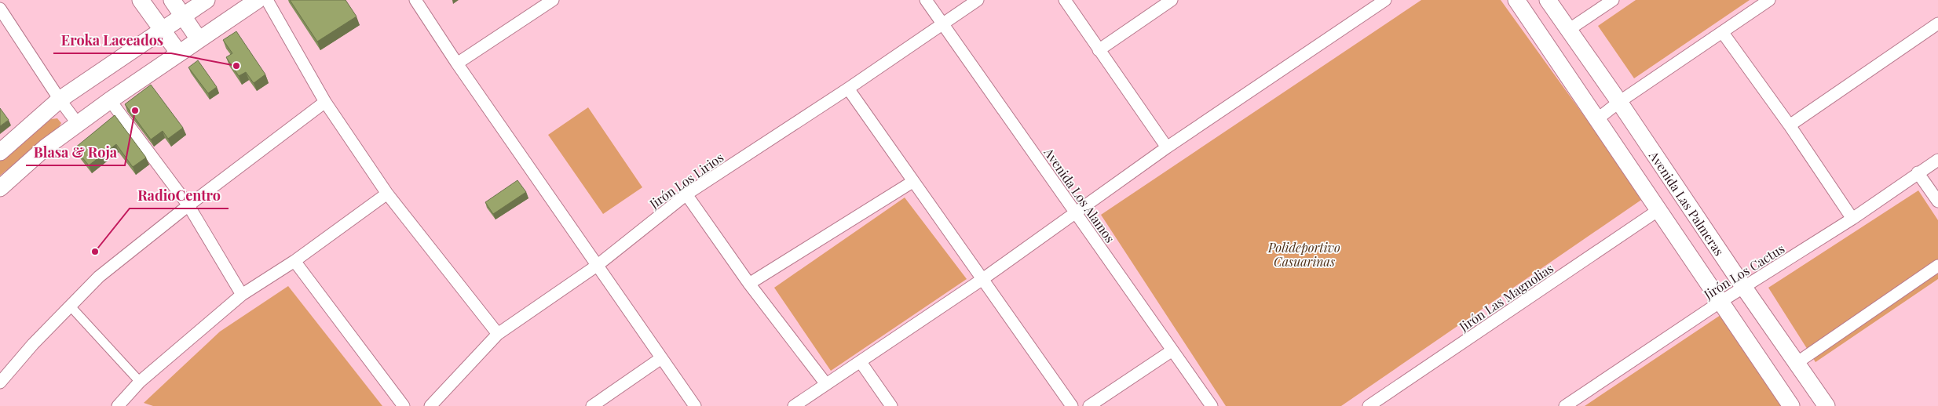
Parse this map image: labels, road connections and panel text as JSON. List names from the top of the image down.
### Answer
{
  "streets": {
    "main road": ["Avenida Las Palmeras"],
    "street": [
      "Jirón Los Lirios",
      "Avenida Los Alamos",
      "Jirón Los Cactus",
      "Jirón Las Magnolias"
    ]
  },
  "crossings": [
    ["Jirón Los Lirios", "Avenida Los Alamos"],
    ["Avenida Las Palmeras", "Jirón Los Cactus"]
  ],
  "parks": ["Polideportivo Casuarinas"],
  "places": ["Eroka Laceados", "Blasa & Roja", "RadioCentro"]
}
